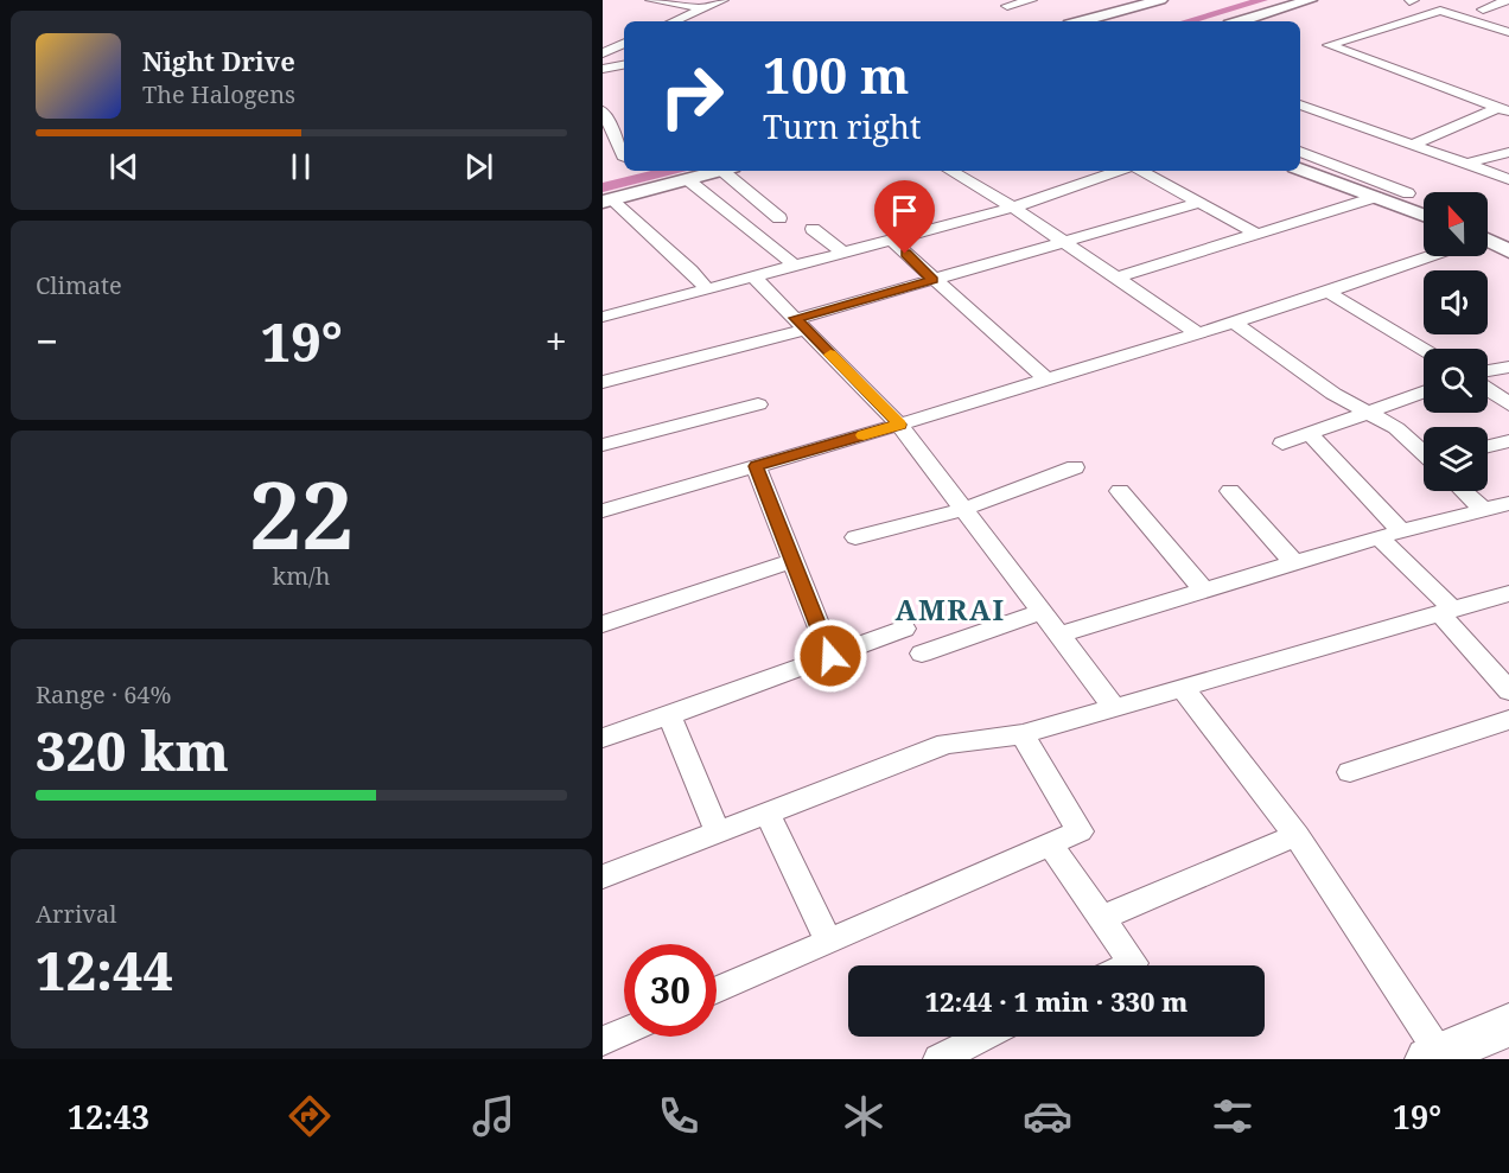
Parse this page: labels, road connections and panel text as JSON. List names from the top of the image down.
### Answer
{
  "districts": ["AMRAI"],
  "north": "top",
  "page": {
    "turn": ["100 m", "Turn right"],
    "song": ["Night Drive", "The Halogens"],
    "tile": [
      "Climate",
      ["22", "km/h"],
      ["Range · 64%", "320 km"],
      ["Arrival", "12:44"]
    ],
    "heat": ["−", "19°", "+"],
    "limit": "30",
    "trip": "12:44 · 1 min · 330 m",
    "tabs": ["12:43", "19°"]
  }
}
